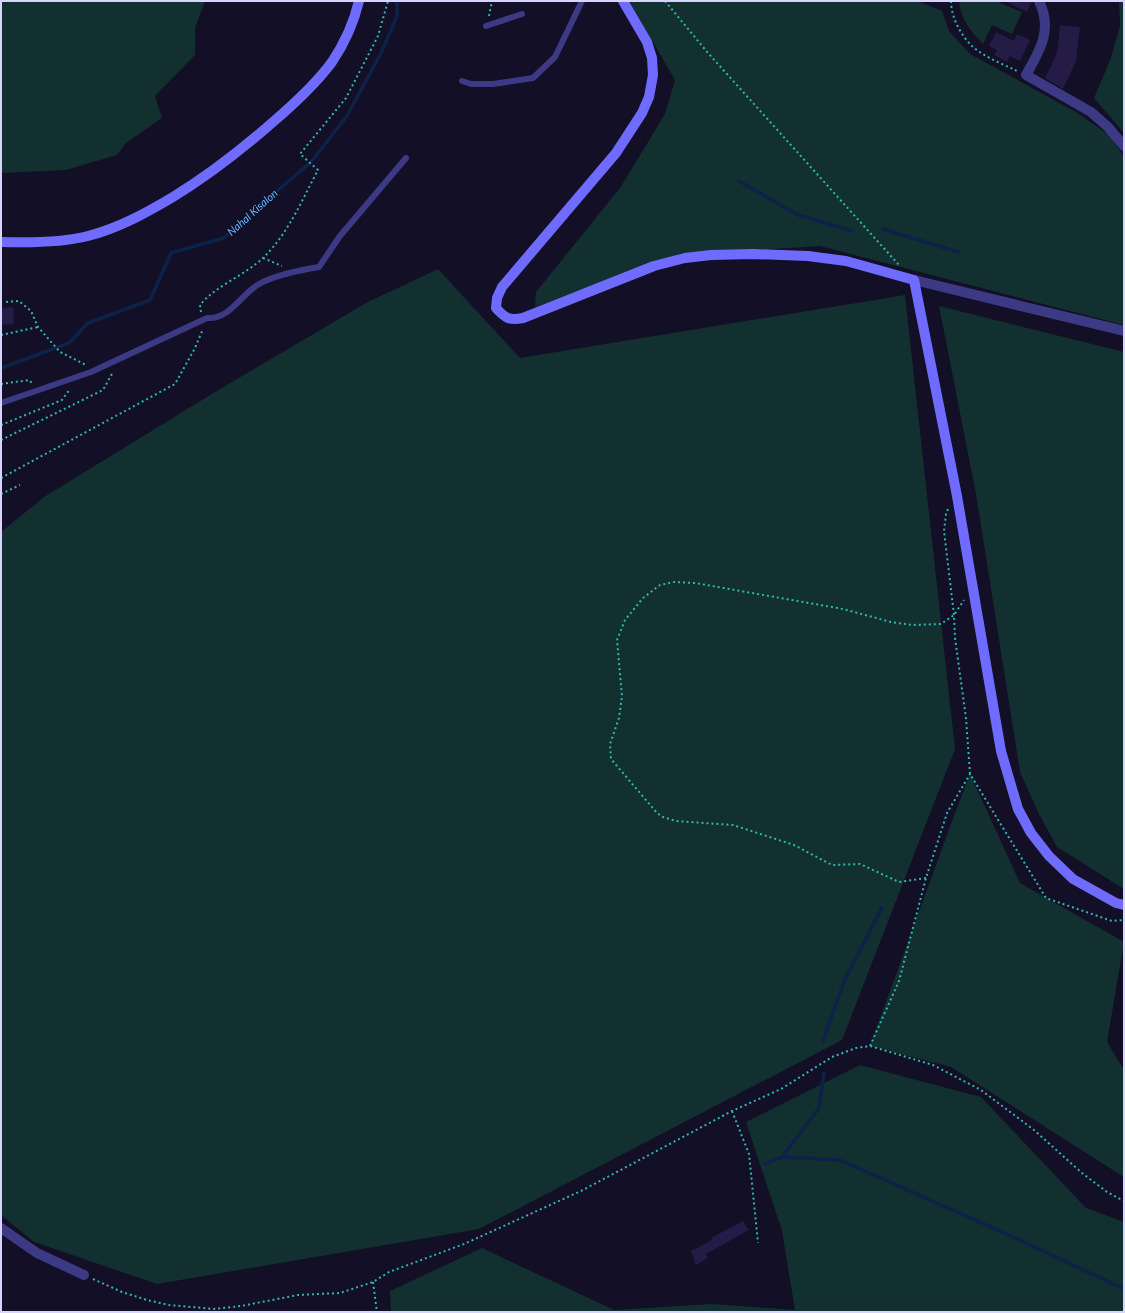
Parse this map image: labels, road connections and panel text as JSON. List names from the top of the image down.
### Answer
{
  "water": ["Nahal Kisalon"]
}
